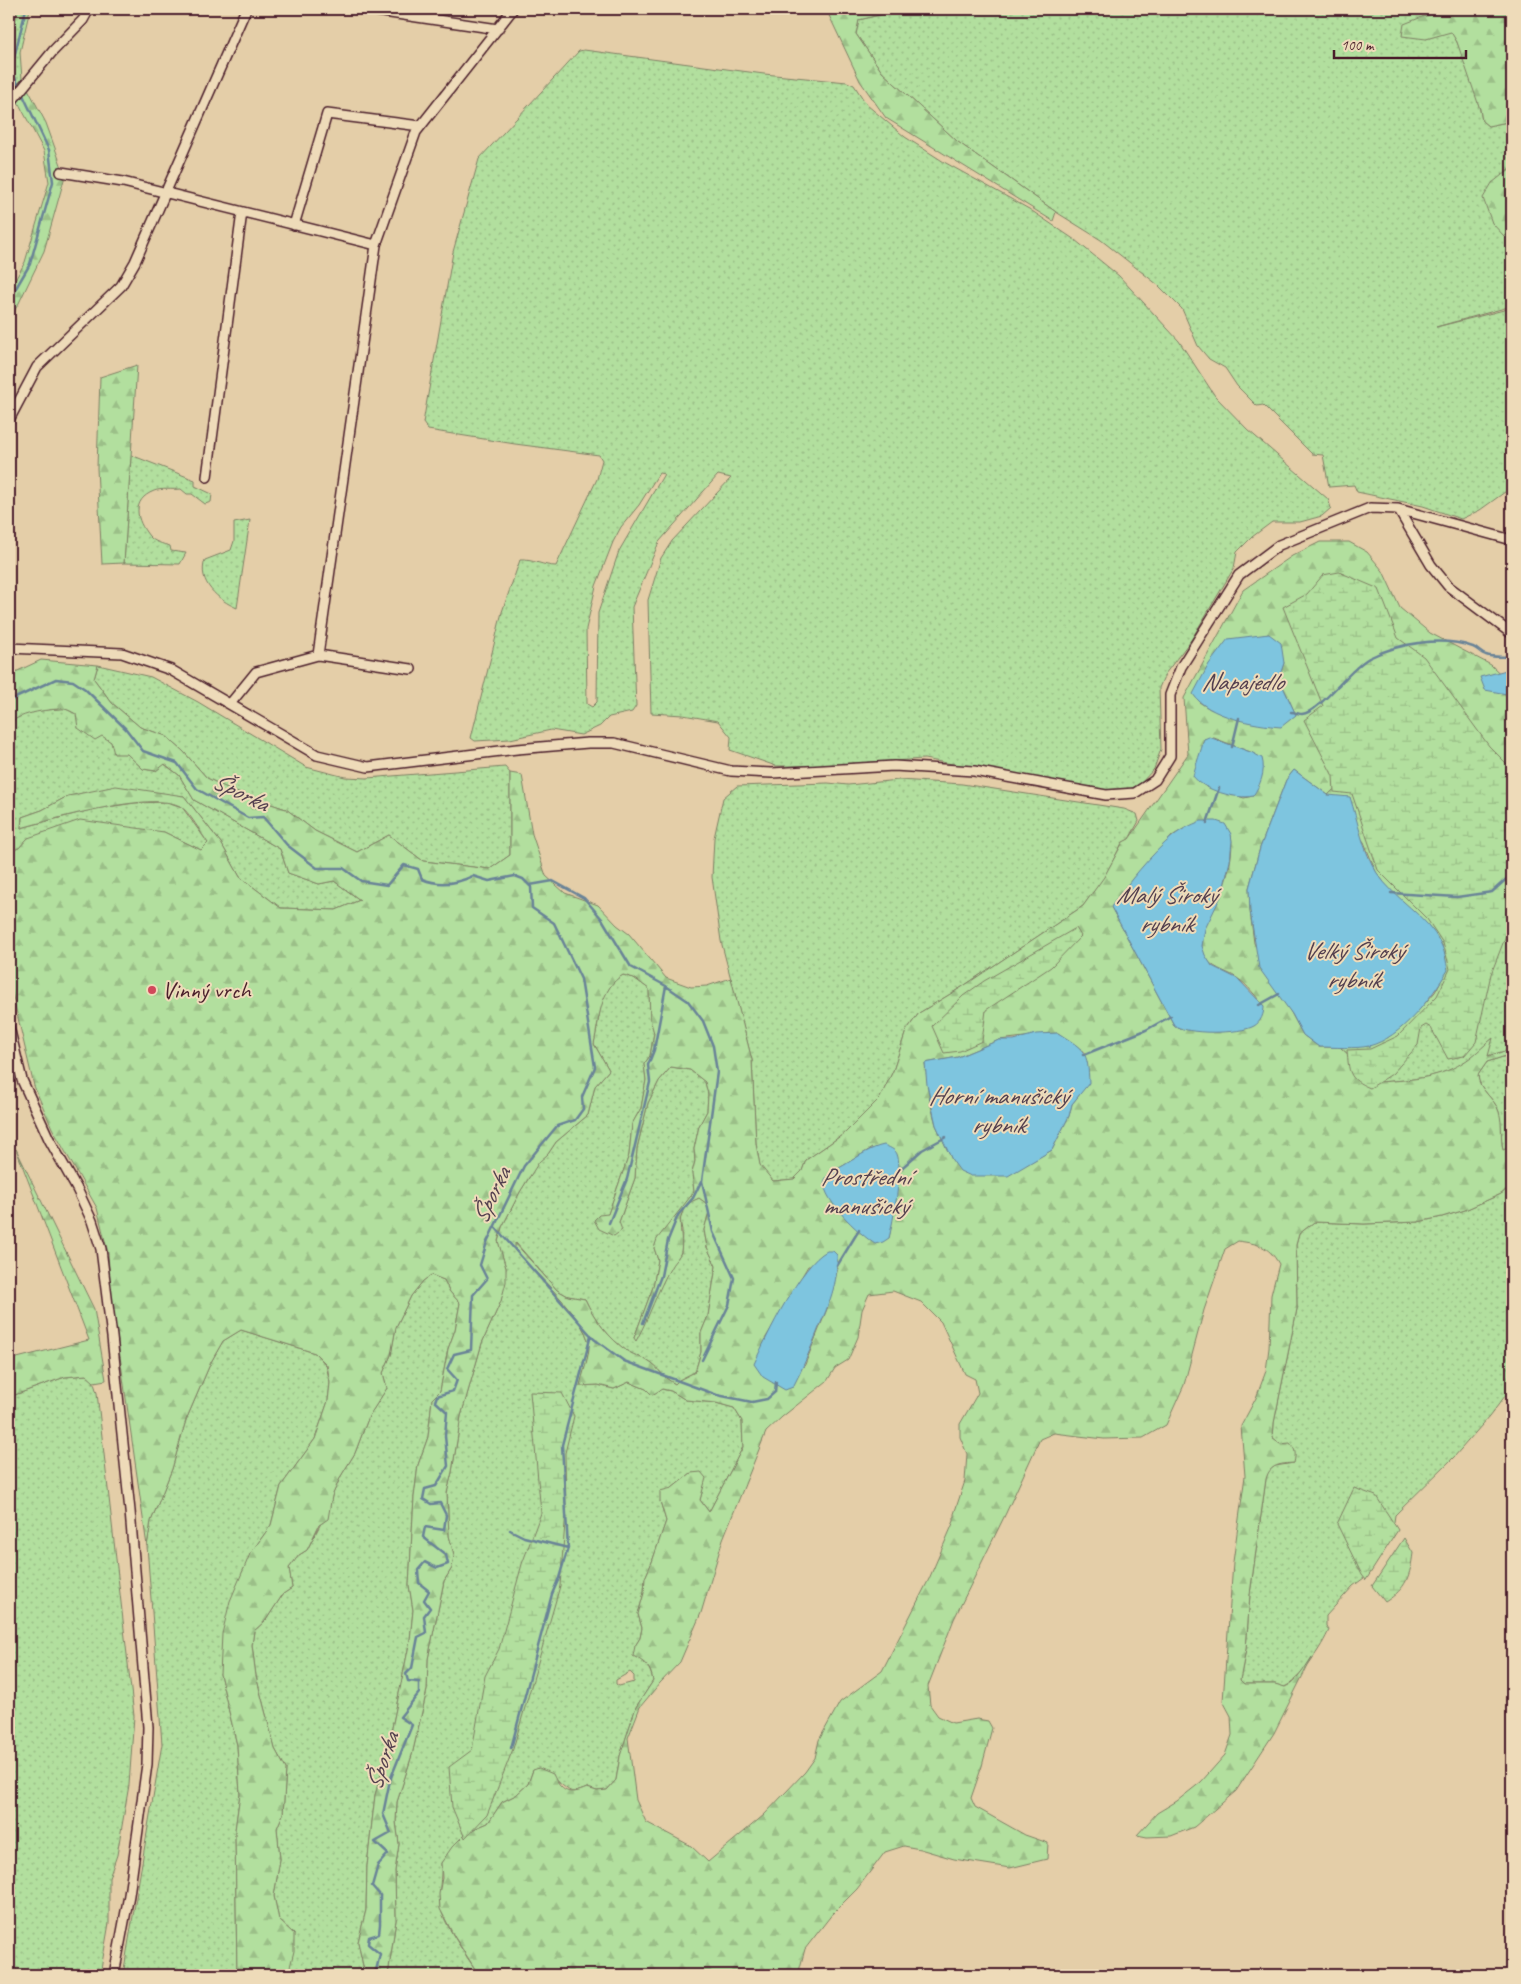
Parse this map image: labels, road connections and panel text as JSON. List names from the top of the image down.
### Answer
{
  "water": [
    "Napajedlo",
    "Šporka",
    "Malý Široký rybník",
    "Velký Široký rybník",
    "Horní manušický rybník",
    "Prostřední manušický"
  ],
  "places": ["Vinný vrch"],
  "scale_bar": "100 m"
}
